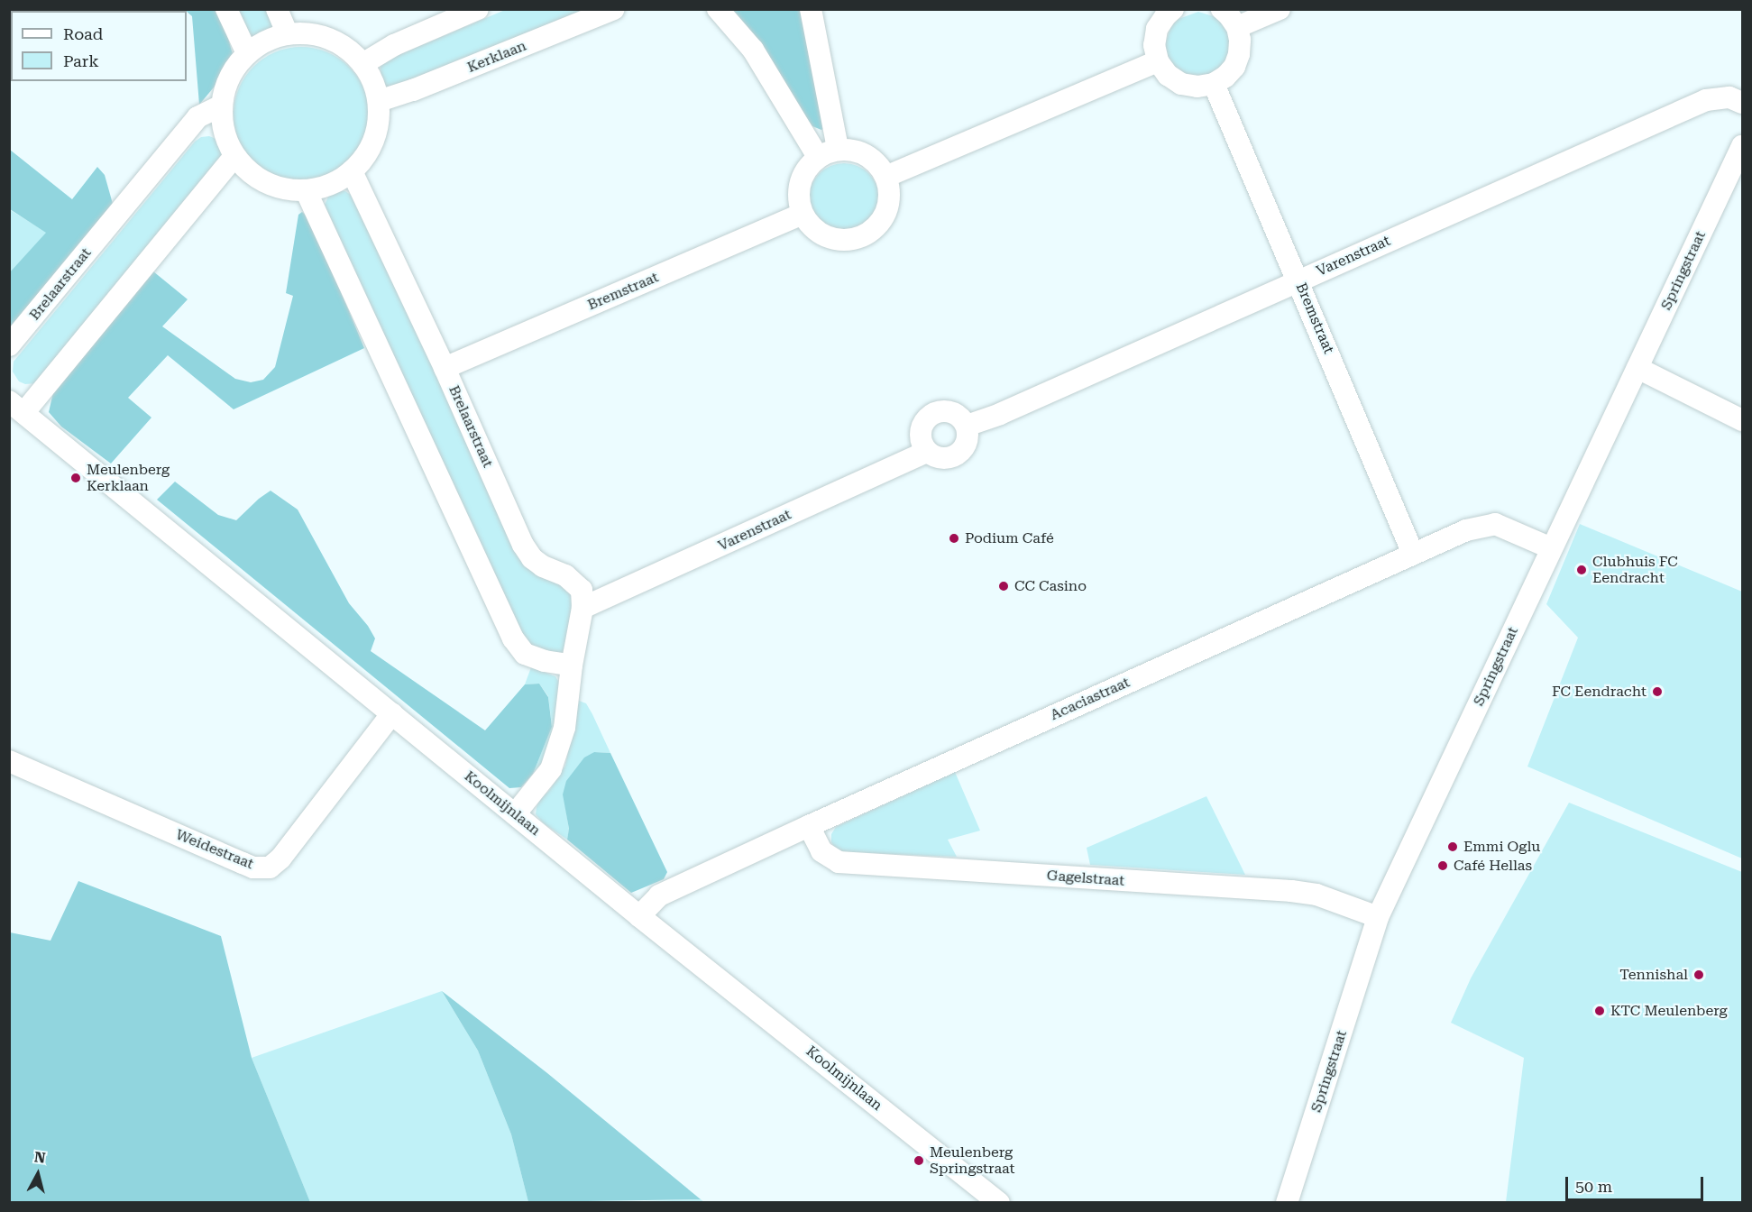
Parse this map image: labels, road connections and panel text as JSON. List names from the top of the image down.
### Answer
{
  "streets": {
    "street": [
      "Kerklaan",
      "Varenstraat",
      "Springstraat",
      "Brelaarstraat",
      "Bremstraat",
      "Acaciastraat",
      "Koolmijnlaan",
      "Weidestraat",
      "Gagelstraat"
    ]
  },
  "crossings": [
    ["Kerklaan", "Brelaarstraat"],
    ["Varenstraat", "Brelaarstraat"],
    ["Varenstraat", "Bremstraat"],
    ["Springstraat", "Acaciastraat"],
    ["Springstraat", "Gagelstraat"],
    ["Brelaarstraat", "Bremstraat"],
    ["Brelaarstraat", "Koolmijnlaan"],
    ["Bremstraat", "Acaciastraat"],
    ["Acaciastraat", "Koolmijnlaan"],
    ["Acaciastraat", "Gagelstraat"],
    ["Koolmijnlaan", "Weidestraat"]
  ],
  "places": [
    "Meulenberg Kerklaan",
    "Podium Café",
    "Clubhuis FC Eendracht",
    "CC Casino",
    "FC Eendracht",
    "Emmi Oglu",
    "Café Hellas",
    "Tennishal",
    "KTC Meulenberg",
    "Meulenberg Springstraat"
  ],
  "legend": ["Road", "Park"],
  "scale_bar": "50 m",
  "north": "top"
}
